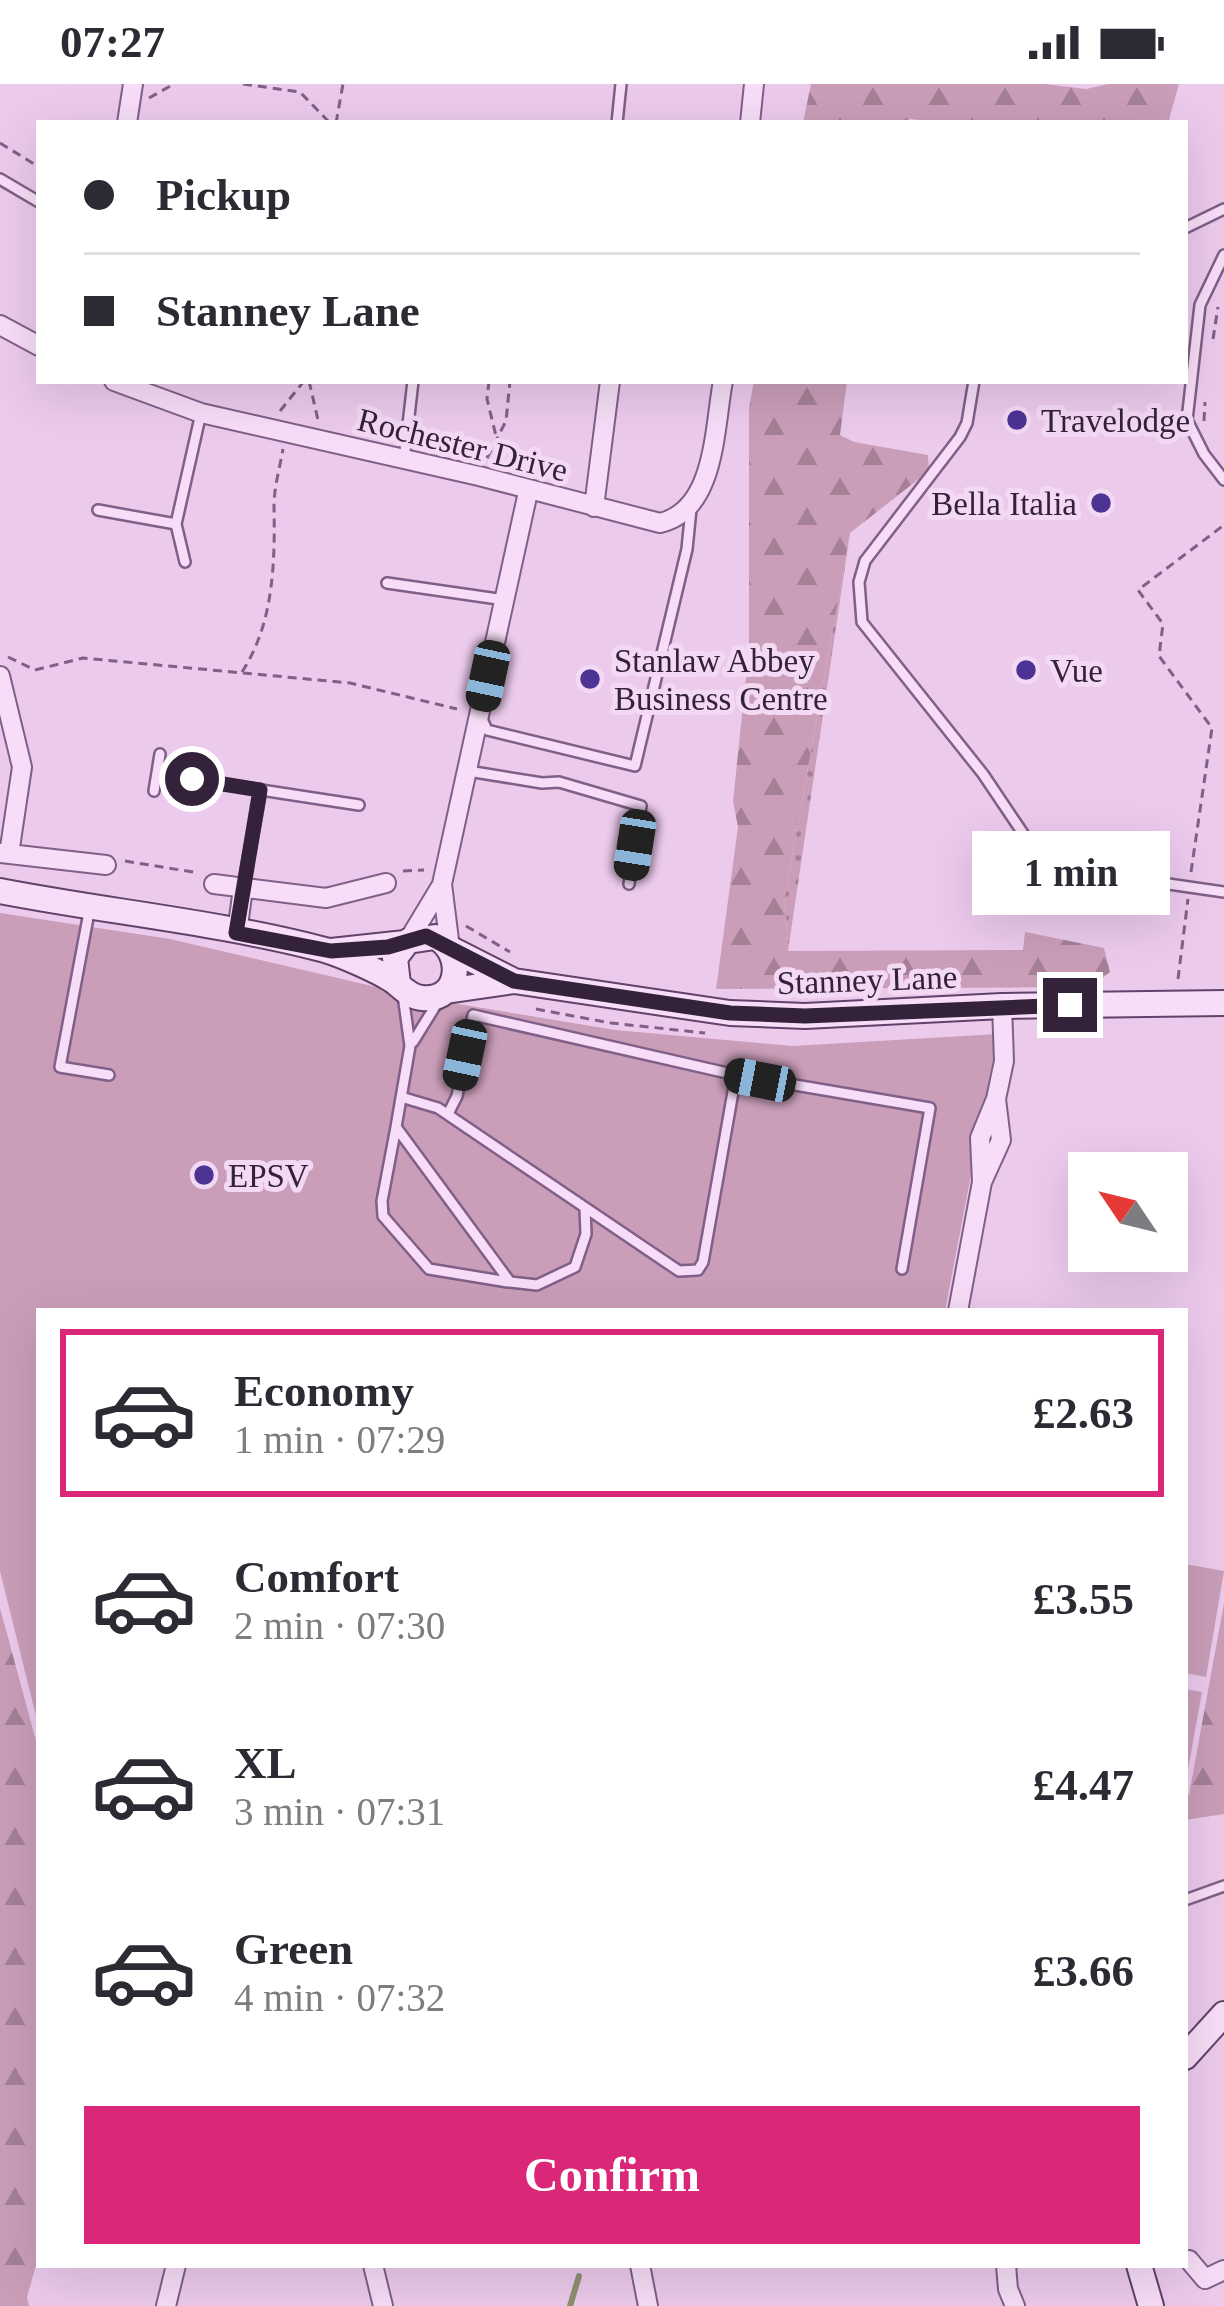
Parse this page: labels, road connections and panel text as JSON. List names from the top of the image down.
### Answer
{
  "streets": {
    "main road": ["Stanney Lane"],
    "street": ["Rochester Drive"]
  },
  "places": [
    "Travelodge",
    "Bella Italia",
    "Vue",
    "Stanlaw Abbey Business Centre",
    "EPSV"
  ],
  "north": "top left",
  "page": {
    "status": "07:27",
    "banner": ["Pickup", "Stanney Lane"],
    "bubble": "1 min",
    "list": [
      {
        "name": "Economy",
        "note": "1 min · 07:29",
        "value": "£2.63"
      },
      {
        "name": "Comfort",
        "note": "2 min · 07:30",
        "value": "£3.55"
      },
      {
        "name": "XL",
        "note": "3 min · 07:31",
        "value": "£4.47"
      },
      {
        "name": "Green",
        "note": "4 min · 07:32",
        "value": "£3.66"
      }
    ],
    "buttons": "Confirm"
  }
}
